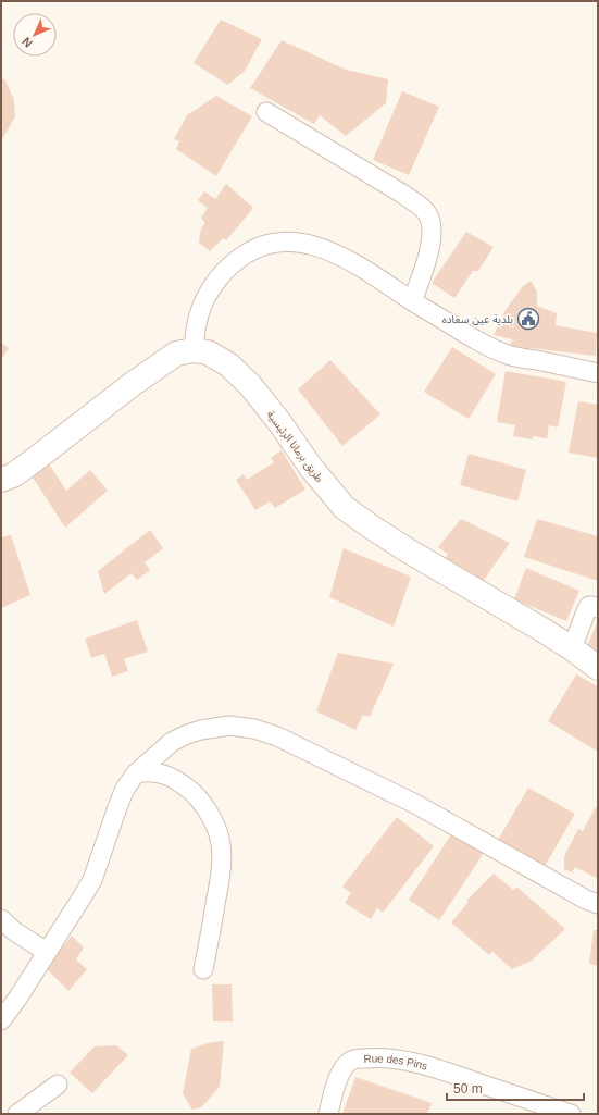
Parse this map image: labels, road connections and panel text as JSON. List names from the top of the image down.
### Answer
{
  "streets": {
    "main road": ["طريق برمانا الرئيسية"],
    "street": ["Rue des Pins"]
  },
  "places": {
    "public building": ["بلدية عين سعاده"]
  },
  "scale_bar": "50 m",
  "north": "bottom left"
}
